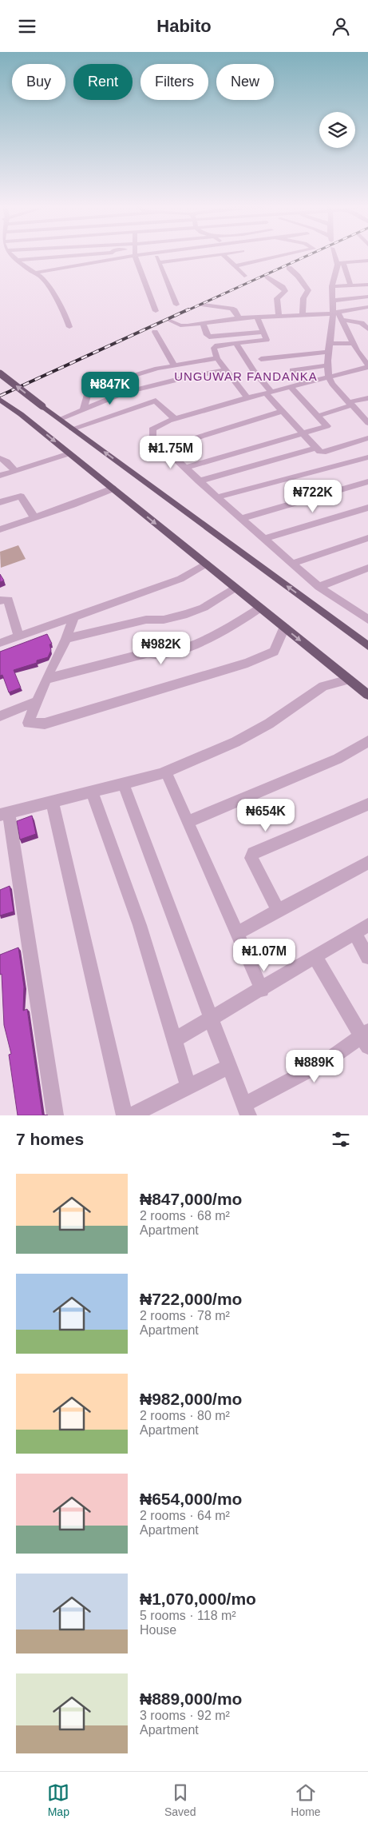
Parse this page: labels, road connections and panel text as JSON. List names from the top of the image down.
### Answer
{
  "districts": ["UNGUWAR FANDANKA"],
  "page": {
    "header": "Habito",
    "chip": [
      "Buy",
      "Rent",
      "Filters",
      "New"
    ],
    "price": [
      "₦847K",
      "₦1.75M",
      "₦722K",
      "₦982K",
      "₦654K",
      "₦1.07M",
      "₦889K"
    ],
    "heading": "7 homes",
    "list": [
      {
        "name": "₦847,000/mo",
        "note": "2 rooms · 68 m² · Apartment"
      },
      {
        "name": "₦722,000/mo",
        "note": "2 rooms · 78 m² · Apartment"
      },
      {
        "name": "₦982,000/mo",
        "note": "2 rooms · 80 m² · Apartment"
      },
      {
        "name": "₦654,000/mo",
        "note": "2 rooms · 64 m² · Apartment"
      },
      {
        "name": "₦1,070,000/mo",
        "note": "5 rooms · 118 m² · House"
      },
      {
        "name": "₦889,000/mo",
        "note": "3 rooms · 92 m² · Apartment"
      }
    ],
    "tabs": ["Map", "Saved", "Home"]
  }
}
